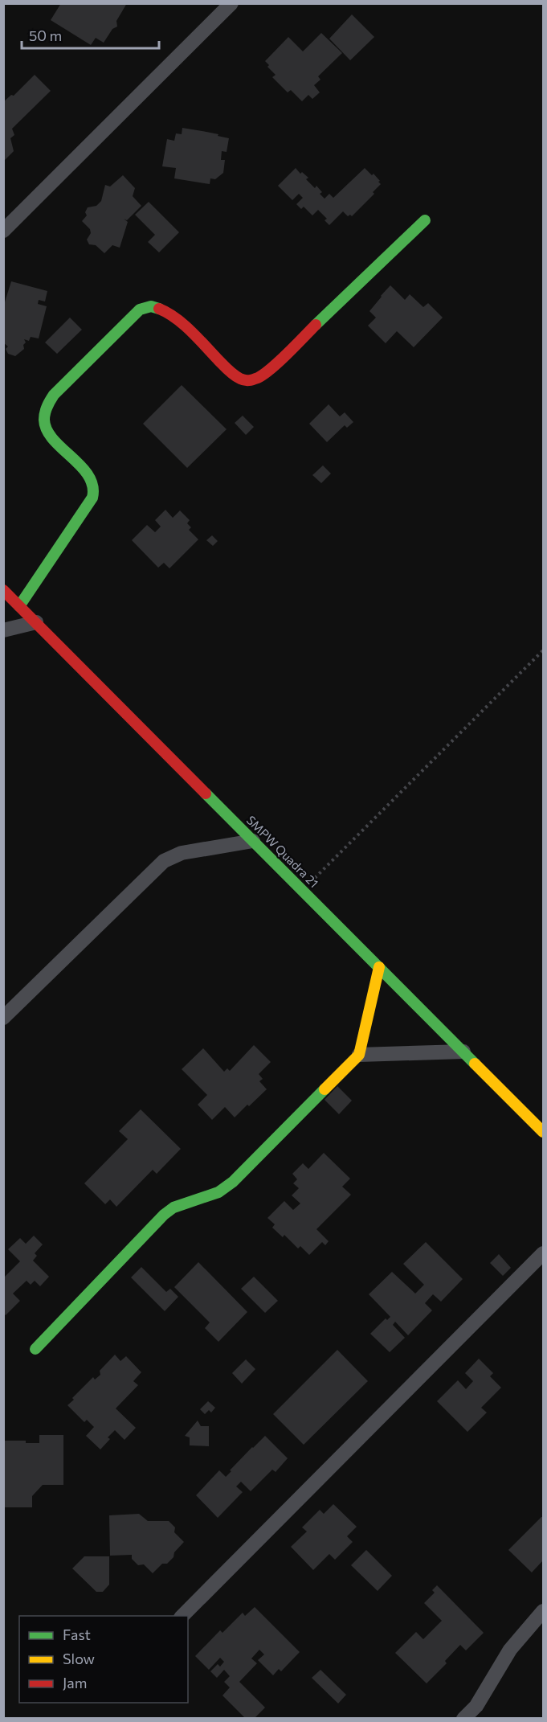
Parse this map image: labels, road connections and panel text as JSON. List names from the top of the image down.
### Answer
{
  "streets": {
    "street": ["SMPW Quadra 21"]
  },
  "legend": ["Fast", "Slow", "Jam"],
  "scale_bar": "50 m"
}
